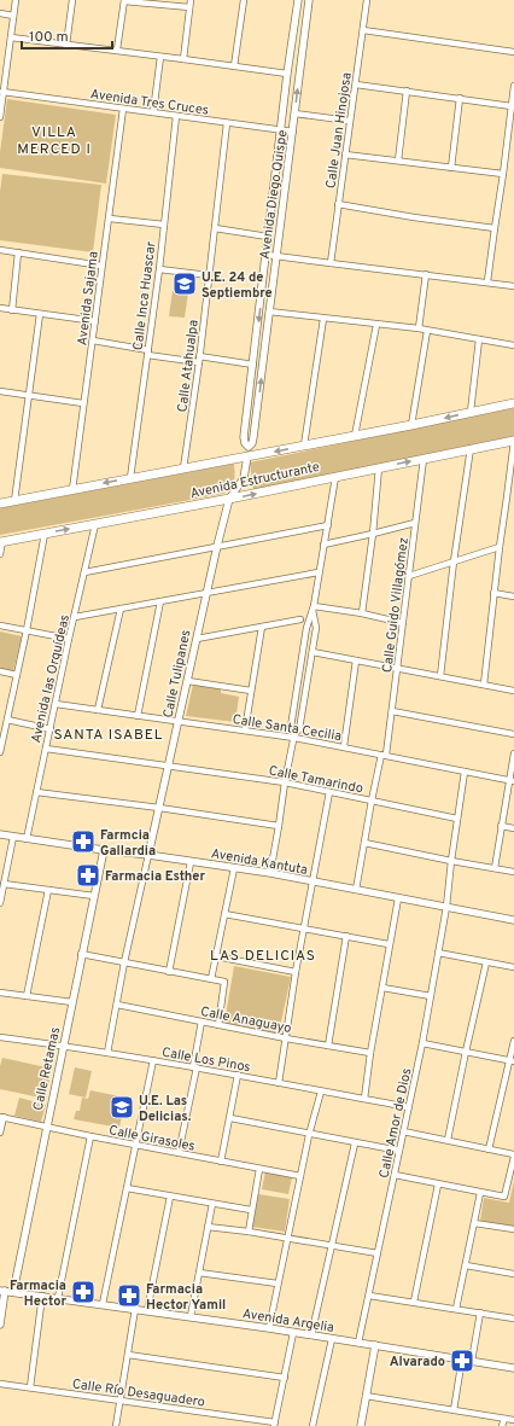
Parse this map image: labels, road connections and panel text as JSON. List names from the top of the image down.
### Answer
{
  "streets": {
    "main road": ["Avenida Estructurante"],
    "street": [
      "Avenida Tres Cruces",
      "Calle Juan Hinojosa",
      "Avenida Diego Quispe",
      "Calle Inca Huascar",
      "Avenida Sajama",
      "Calle Atahualpa",
      "Calle Guido Villagómez",
      "Calle Tulipanes",
      "Avenida las Orquídeas",
      "Calle Santa Cecilia",
      "Calle Tamarindo",
      "Avenida Kantuta",
      "Calle Anaguayo",
      "Calle Los Pinos",
      "Calle Retamas",
      "Calle Amor de Dios",
      "Calle Girasoles",
      "Avenida Argelia",
      "Calle Río Desaguadero"
    ]
  },
  "crossings": [
    ["Avenida Tres Cruces", "Avenida Diego Quispe"],
    ["Avenida Tres Cruces", "Calle Inca Huascar"],
    ["Avenida Tres Cruces", "Avenida Sajama"],
    ["Avenida Tres Cruces", "Calle Atahualpa"],
    ["Avenida Diego Quispe", "Avenida Estructurante"],
    ["Avenida Diego Quispe", "Calle Tulipanes"],
    ["Calle Inca Huascar", "Avenida Estructurante"],
    ["Avenida Sajama", "Avenida Estructurante"],
    ["Calle Atahualpa", "Avenida Estructurante"],
    ["Avenida Estructurante", "Calle Guido Villagómez"],
    ["Avenida Estructurante", "Calle Tulipanes"],
    ["Avenida Estructurante", "Avenida las Orquídeas"],
    ["Calle Guido Villagómez", "Calle Santa Cecilia"],
    ["Calle Guido Villagómez", "Calle Tamarindo"],
    ["Calle Guido Villagómez", "Avenida Kantuta"],
    ["Calle Tulipanes", "Calle Santa Cecilia"],
    ["Calle Tulipanes", "Calle Tamarindo"],
    ["Calle Tulipanes", "Avenida Kantuta"],
    ["Avenida las Orquídeas", "Calle Santa Cecilia"],
    ["Avenida las Orquídeas", "Calle Tamarindo"],
    ["Avenida las Orquídeas", "Avenida Kantuta"],
    ["Calle Santa Cecilia", "Calle Amor de Dios"],
    ["Calle Tamarindo", "Calle Amor de Dios"],
    ["Avenida Kantuta", "Calle Retamas"],
    ["Avenida Kantuta", "Calle Amor de Dios"],
    ["Calle Los Pinos", "Calle Retamas"],
    ["Calle Los Pinos", "Calle Amor de Dios"],
    ["Calle Retamas", "Calle Girasoles"],
    ["Calle Retamas", "Avenida Argelia"],
    ["Calle Amor de Dios", "Avenida Argelia"]
  ],
  "districts": ["VILLA MERCED I", "SANTA ISABEL", "LAS DELICIAS"],
  "places": {
    "school or university": ["U.E. 24 de Septiembre", "U.E. Las Delicias."],
    "pharmacy": [
      "Farmcia Gallardia",
      "Farmacia Esther",
      "Farmacia Hector",
      "Farmacia Hector Yamil",
      "Alvarado"
    ]
  },
  "scale_bar": "100 m"
}
